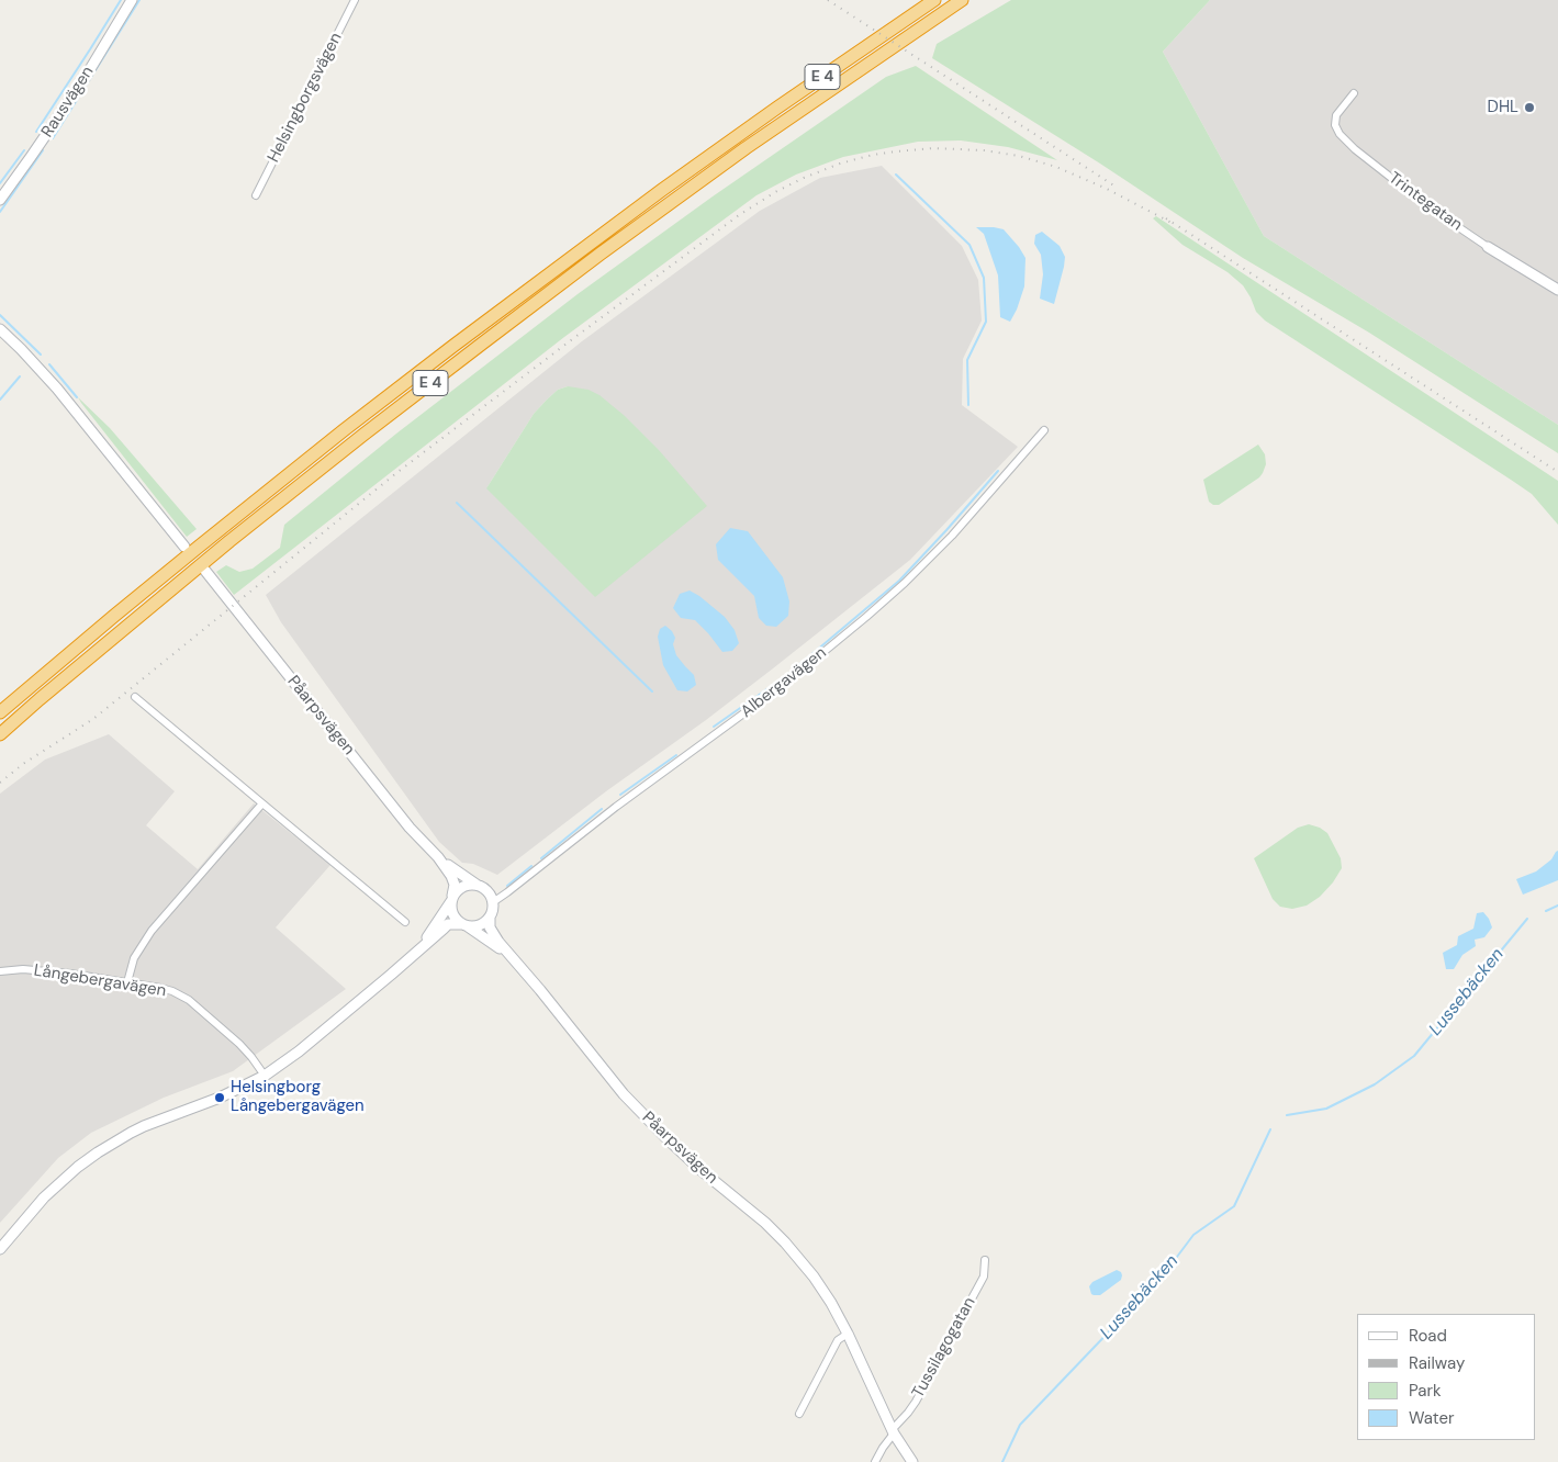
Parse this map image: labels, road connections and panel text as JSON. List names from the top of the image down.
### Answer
{
  "streets": {
    "highway": ["E 4"],
    "street": [
      "Helsingborgsvägen",
      "Rausvägen",
      "Trintegatan",
      "Albergavägen",
      "Påarpsvägen",
      "Långebergavägen",
      "Tussilagogatan"
    ]
  },
  "crossings": [
    ["Albergavägen", "Påarpsvägen"],
    ["Påarpsvägen", "Tussilagogatan"]
  ],
  "water": ["Lussebäcken"],
  "places": ["DHL", "Helsingborg Långebergavägen"],
  "legend": [
    "Road",
    "Railway",
    "Park",
    "Water"
  ]
}
